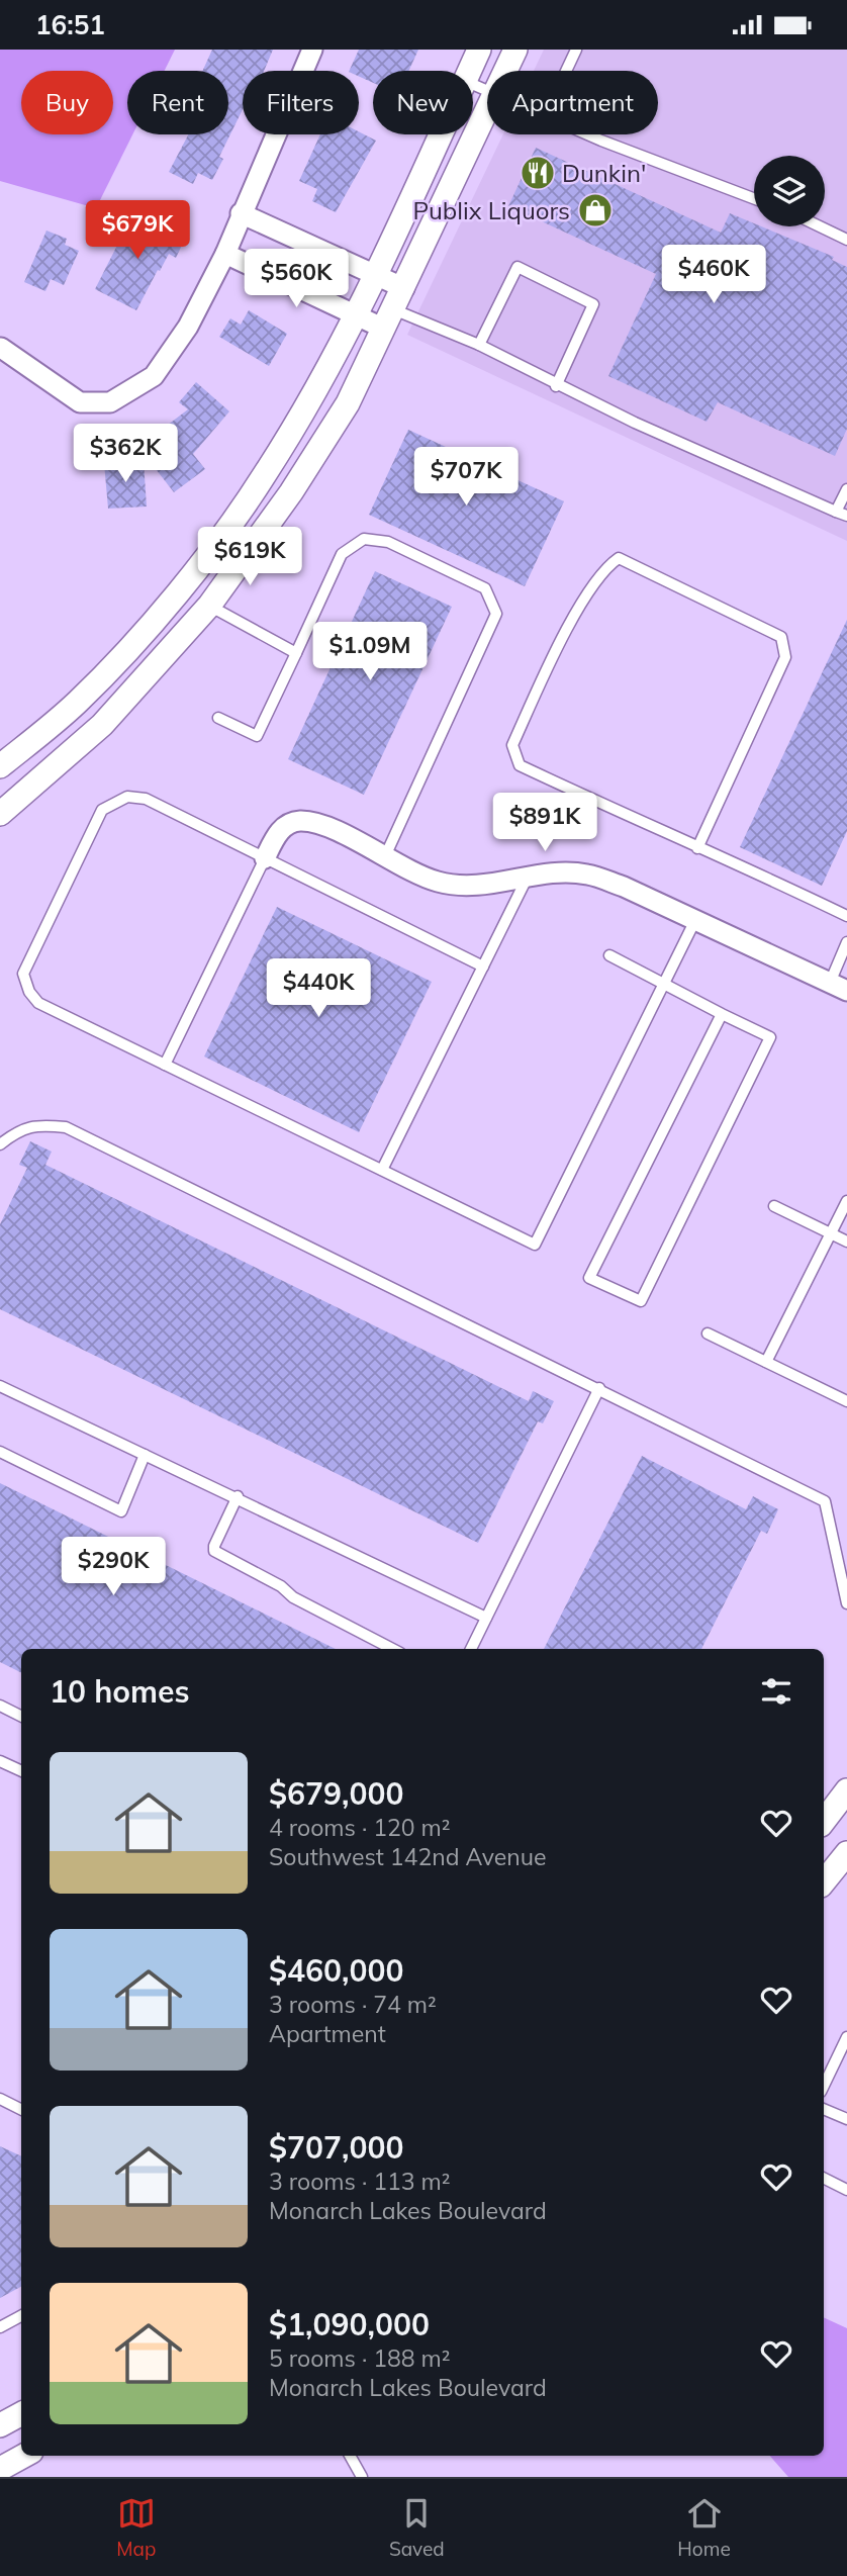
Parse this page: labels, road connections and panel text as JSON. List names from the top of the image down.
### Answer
{
  "places": {
    "restaurant": ["Dunkin'"],
    "shop": ["Publix Liquors"]
  },
  "page": {
    "status": "16:51",
    "chip": [
      "Buy",
      "Rent",
      "Filters",
      "New",
      "Apartment"
    ],
    "price": [
      "$679K",
      "$460K",
      "$560K",
      "$362K",
      "$707K",
      "$619K",
      "$1.09M",
      "$891K",
      "$440K",
      "$290K"
    ],
    "heading": "10 homes",
    "list": [
      {
        "name": "$679,000",
        "note": "4 rooms · 120 m² · Southwest 142nd Avenue"
      },
      {
        "name": "$460,000",
        "note": "3 rooms · 74 m² · Apartment"
      },
      {
        "name": "$707,000",
        "note": "3 rooms · 113 m² · Monarch Lakes Boulevard"
      },
      {
        "name": "$1,090,000",
        "note": "5 rooms · 188 m² · Monarch Lakes Boulevard"
      }
    ],
    "tabs": ["Map", "Saved", "Home"]
  }
}
